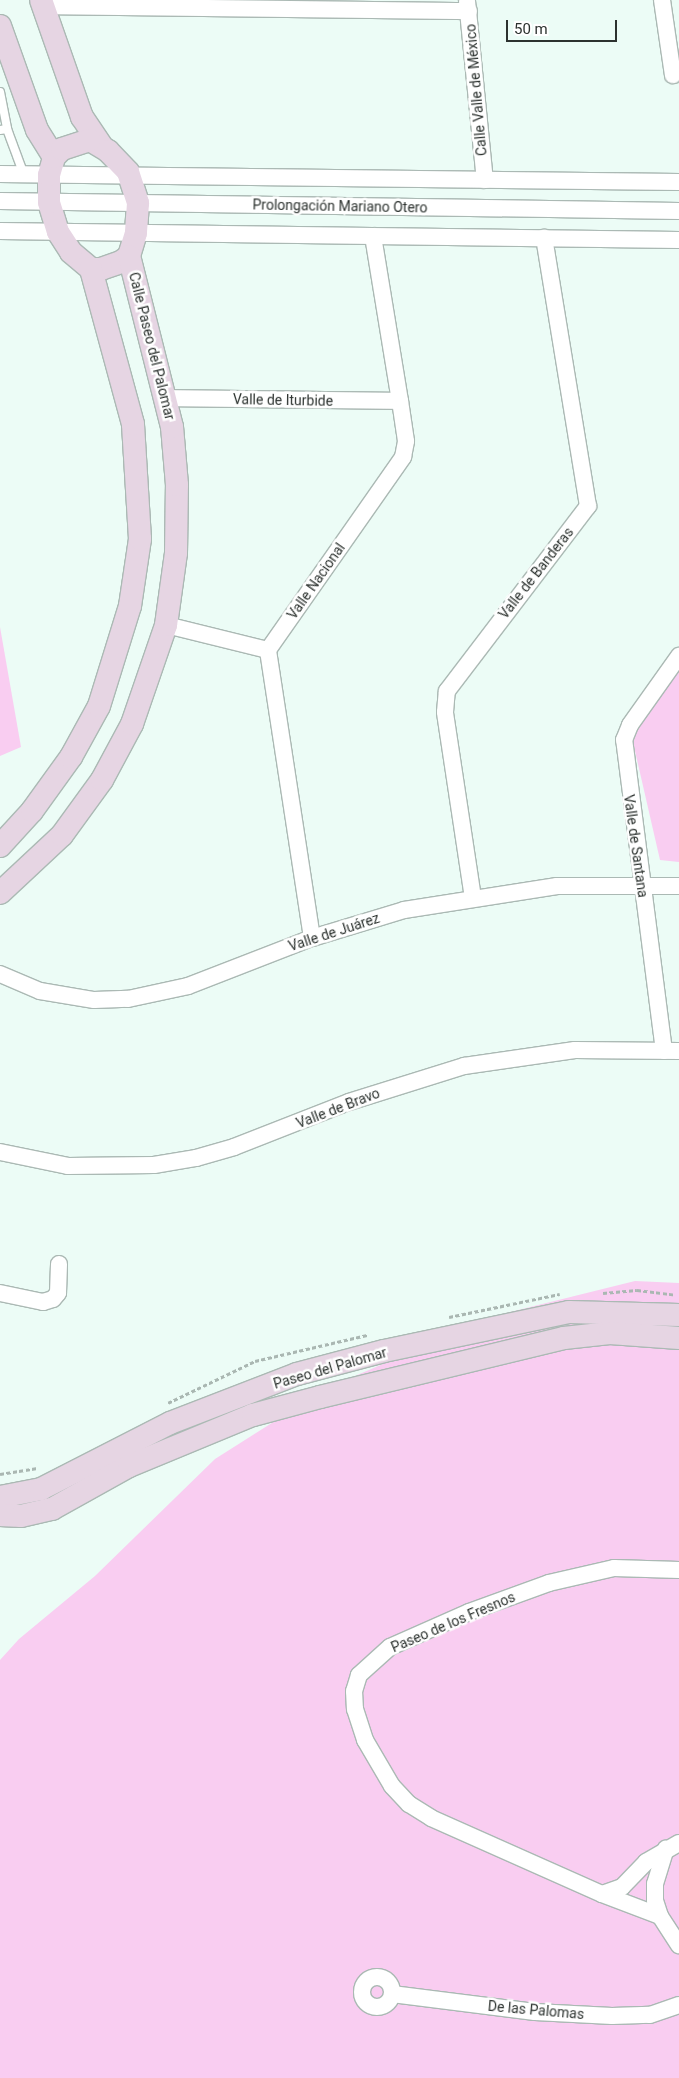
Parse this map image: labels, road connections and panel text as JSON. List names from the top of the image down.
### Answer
{
  "streets": {
    "street": [
      "Calle Valle de México",
      "Prolongación Mariano Otero",
      "Calle Paseo del Palomar",
      "Valle de Iturbide",
      "Valle de Banderas",
      "Valle Nacional",
      "Valle de Santana",
      "Valle de Juárez",
      "Valle de Bravo",
      "Paseo del Palomar",
      "Paseo de los Fresnos",
      "De las Palomas"
    ]
  },
  "crossings": [
    ["Calle Valle de México", "Prolongación Mariano Otero"],
    ["Calle Paseo del Palomar", "Valle de Iturbide"],
    ["Valle de Iturbide", "Valle Nacional"],
    ["Valle de Banderas", "Valle de Juárez"],
    ["Valle de Santana", "Valle de Juárez"],
    ["Valle de Santana", "Valle de Bravo"]
  ],
  "scale_bar": "50 m"
}
